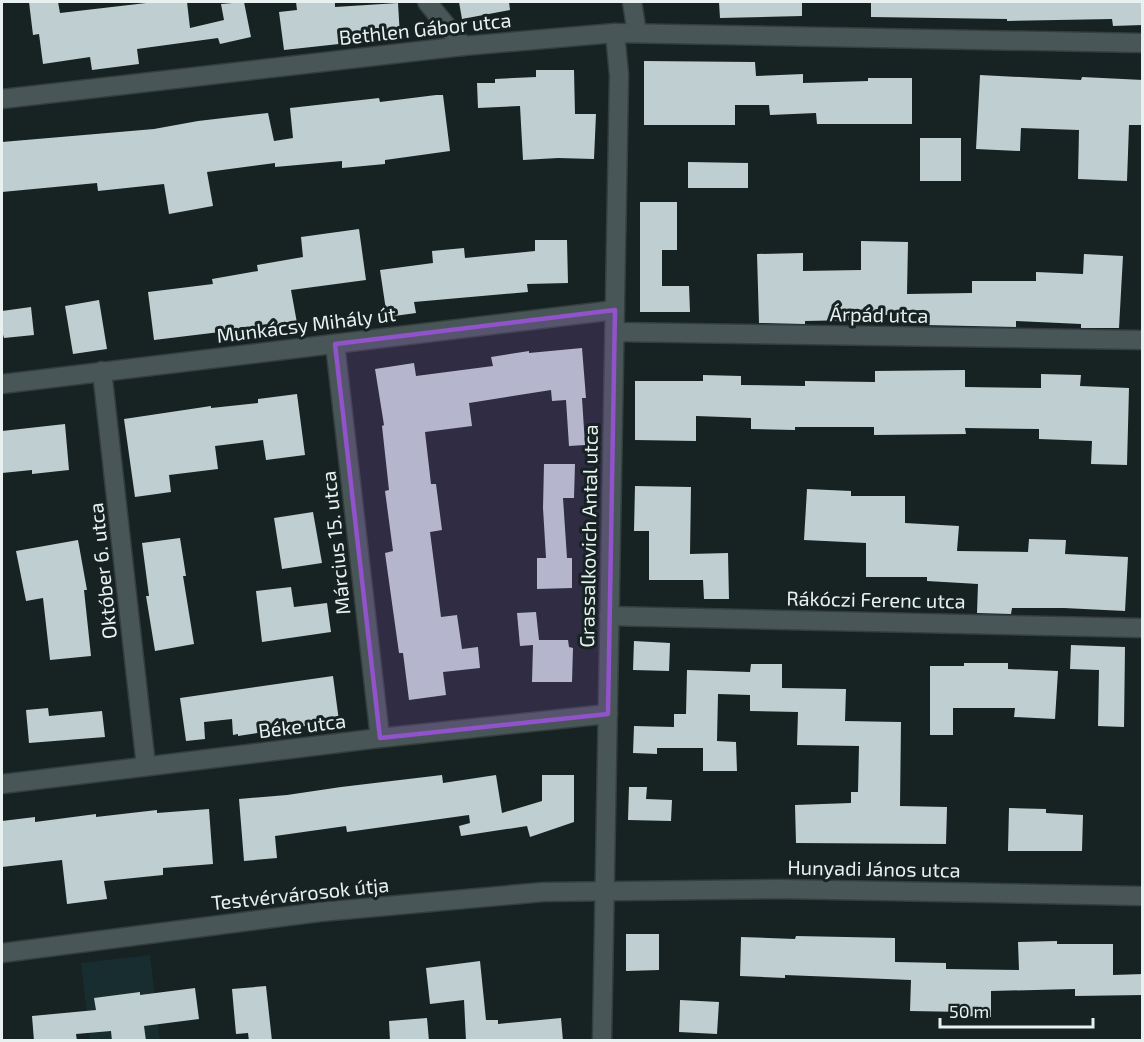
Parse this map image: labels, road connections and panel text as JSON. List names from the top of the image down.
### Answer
{
  "streets": {
    "street": [
      "Bethlen Gábor utca",
      "Árpád utca",
      "Munkácsy Mihály út",
      "Grassalkovich Antal utca",
      "Március 15. utca",
      "Október 6. utca",
      "Rákóczi Ferenc utca",
      "Béke utca",
      "Hunyadi János utca",
      "Testvérvárosok útja"
    ]
  },
  "crossings": [
    ["Bethlen Gábor utca", "Grassalkovich Antal utca"],
    ["Árpád utca", "Grassalkovich Antal utca"],
    ["Munkácsy Mihály út", "Grassalkovich Antal utca"],
    ["Munkácsy Mihály út", "Március 15. utca"],
    ["Munkácsy Mihály út", "Október 6. utca"],
    ["Grassalkovich Antal utca", "Rákóczi Ferenc utca"],
    ["Grassalkovich Antal utca", "Béke utca"],
    ["Grassalkovich Antal utca", "Hunyadi János utca"],
    ["Grassalkovich Antal utca", "Testvérvárosok útja"],
    ["Március 15. utca", "Béke utca"],
    ["Október 6. utca", "Béke utca"],
    ["Hunyadi János utca", "Testvérvárosok útja"]
  ],
  "scale_bar": "50 m"
}
